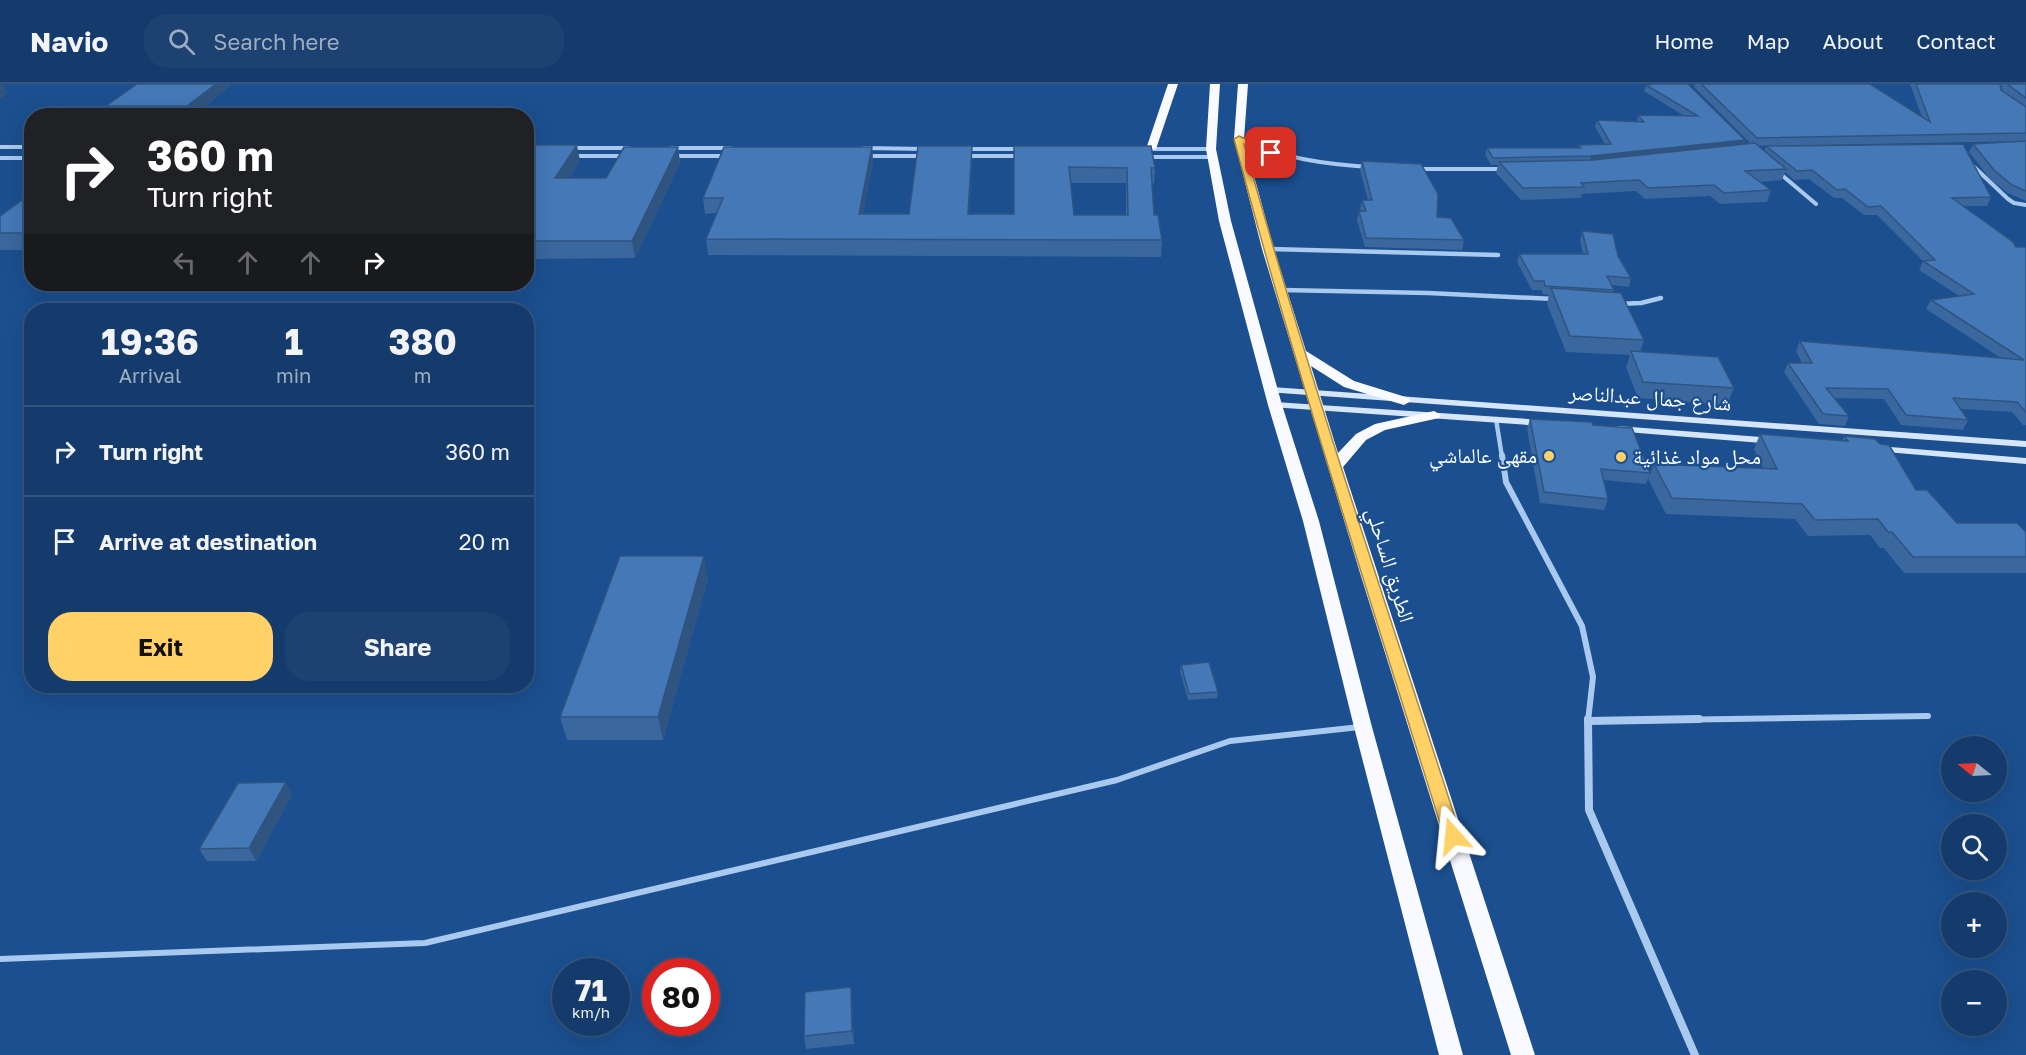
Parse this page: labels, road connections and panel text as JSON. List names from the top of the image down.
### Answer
{
  "streets": {
    "highway": ["الطريق الساحلي"],
    "main road": ["شارع جمال عبدالناصر"]
  },
  "crossings": [
    ["شارع جمال عبدالناصر", "الطريق الساحلي"]
  ],
  "places": ["مقهى عالماشي", "محل مواد غذائية"],
  "north": "left",
  "page": {
    "header": "Navio",
    "search": "Search here",
    "nav": [
      "Home",
      "Map",
      "About",
      "Contact"
    ],
    "turn": ["360 m", "Turn right"],
    "eta": [
      "19:36",
      "Arrival",
      "1",
      "min",
      "380",
      "m"
    ],
    "list": [
      {
        "name": "Turn right",
        "value": "360 m"
      },
      {
        "name": "Arrive at destination",
        "value": "20 m"
      }
    ],
    "buttons": ["Exit", "Share"],
    "map_buttons": ["+", "−"],
    "speed": "71 km/h",
    "limit": "80"
  }
}
